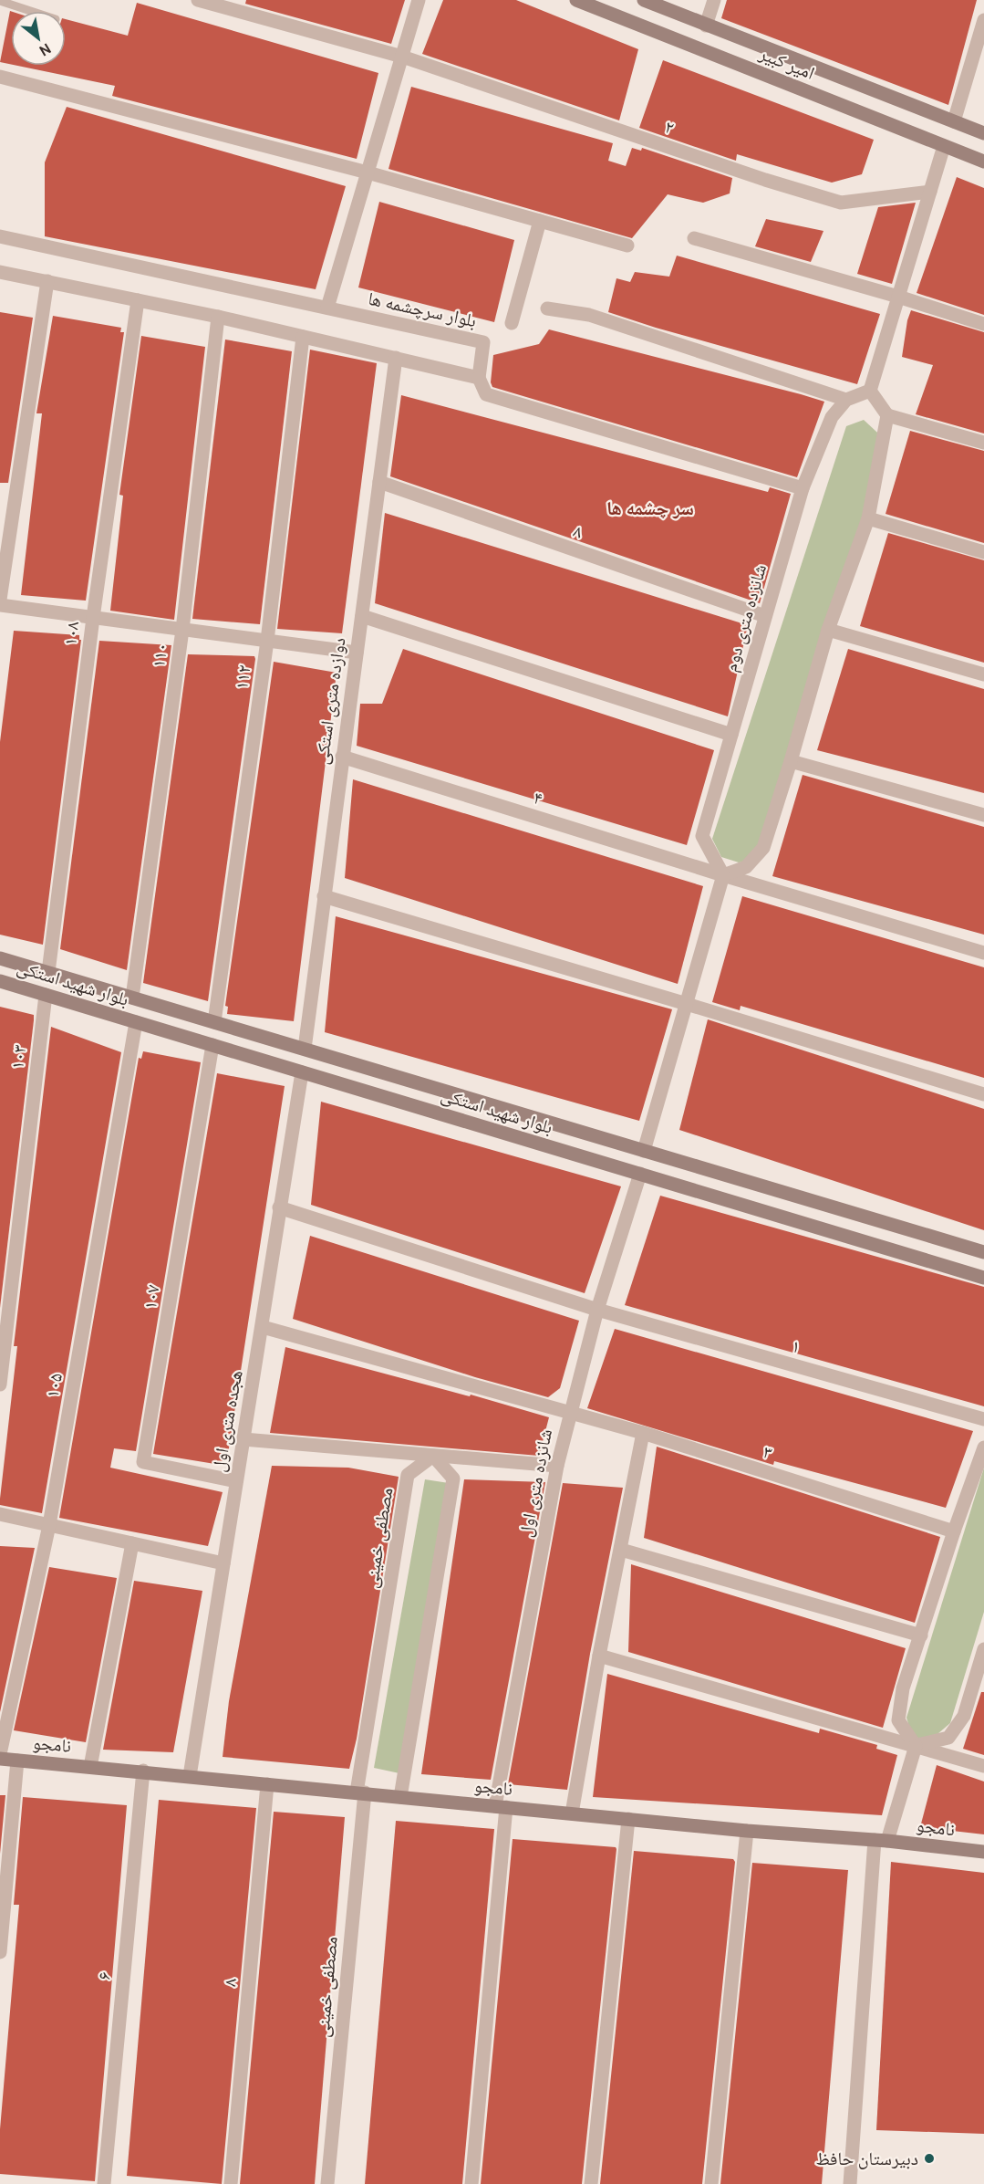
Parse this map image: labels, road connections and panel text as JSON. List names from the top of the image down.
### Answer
{
  "streets": {
    "main road": ["امیر کبیر", "بلوار شهید استکی", "نامجو"],
    "street": [
      "۲",
      "بلوار سرچشمه ها",
      "۸",
      "شانزده متری دوم",
      "۱۰۸",
      "۱۱۰",
      "۱۱۲",
      "دوازده متری استکی",
      "۴",
      "۱۰۳",
      "۱۰۷",
      "۱",
      "۱۰۵",
      "هجده متری اول",
      "۳",
      "شانزده متری اول",
      "مصطفی خمینی",
      "۶"
    ]
  },
  "crossings": [
    ["۸", "شانزده متری دوم"],
    ["۸", "دوازده متری استکی"],
    ["۸", "نامجو"],
    ["شانزده متری دوم", "۴"],
    ["۱۰۸", "بلوار شهید استکی"],
    ["۱۱۰", "بلوار شهید استکی"],
    ["۱۱۲", "بلوار شهید استکی"],
    ["دوازده متری استکی", "۴"],
    ["دوازده متری استکی", "بلوار شهید استکی"],
    ["بلوار شهید استکی", "۱۰۳"],
    ["بلوار شهید استکی", "۱۰۷"],
    ["بلوار شهید استکی", "۱۰۵"],
    ["بلوار شهید استکی", "هجده متری اول"],
    ["بلوار شهید استکی", "شانزده متری اول"],
    ["۱۰۷", "هجده متری اول"],
    ["۱", "شانزده متری اول"],
    ["هجده متری اول", "نامجو"],
    ["۳", "شانزده متری اول"],
    ["شانزده متری اول", "نامجو"],
    ["مصطفی خمینی", "نامجو"],
    ["نامجو", "۶"]
  ],
  "districts": ["سر چشمه ها"],
  "places": ["دبیرستان حافظ"],
  "north": "bottom right"
}
